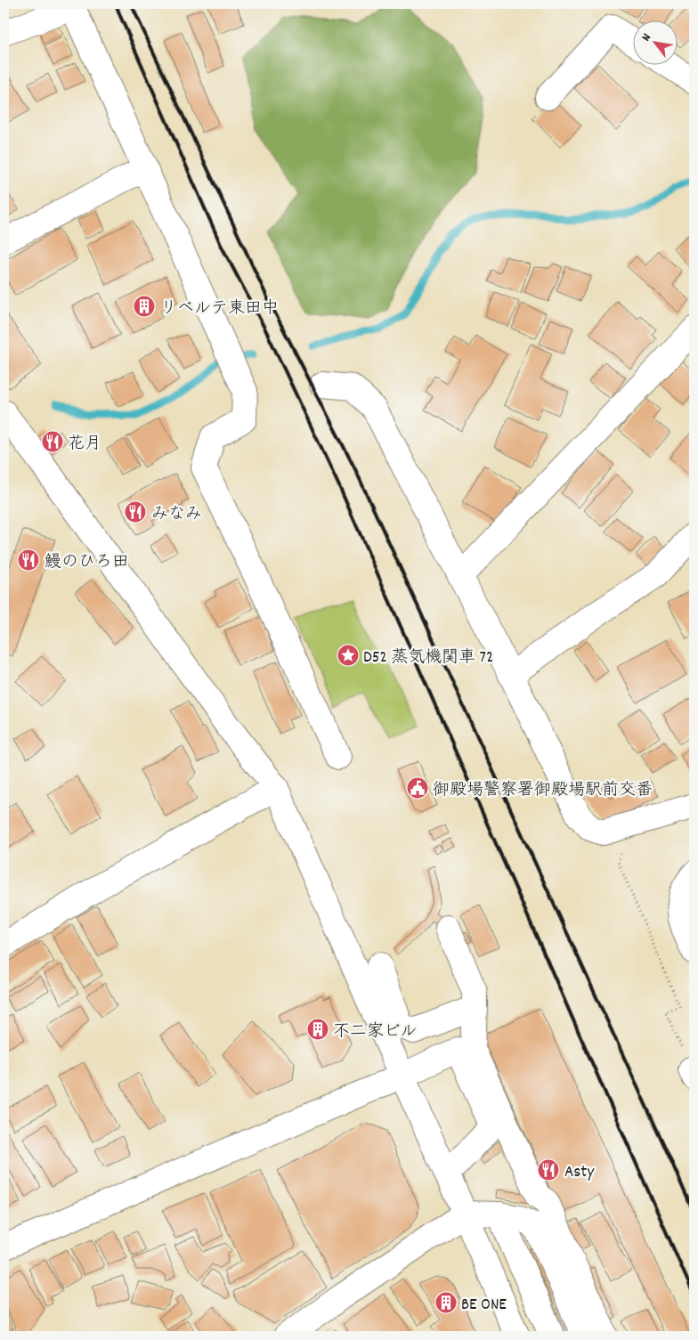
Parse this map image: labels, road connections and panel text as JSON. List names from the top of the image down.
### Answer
{
  "places": {
    "building": ["リベルテ東田中", "不二家ビル", "BE ONE"],
    "restaurant": [
      "花月",
      "みなみ",
      "鰻のひろ田",
      "Asty"
    ],
    "place": ["D52 蒸気機関車 72"],
    "public building": ["御殿場警察署御殿場駅前交番"]
  },
  "north": "top left"
}
